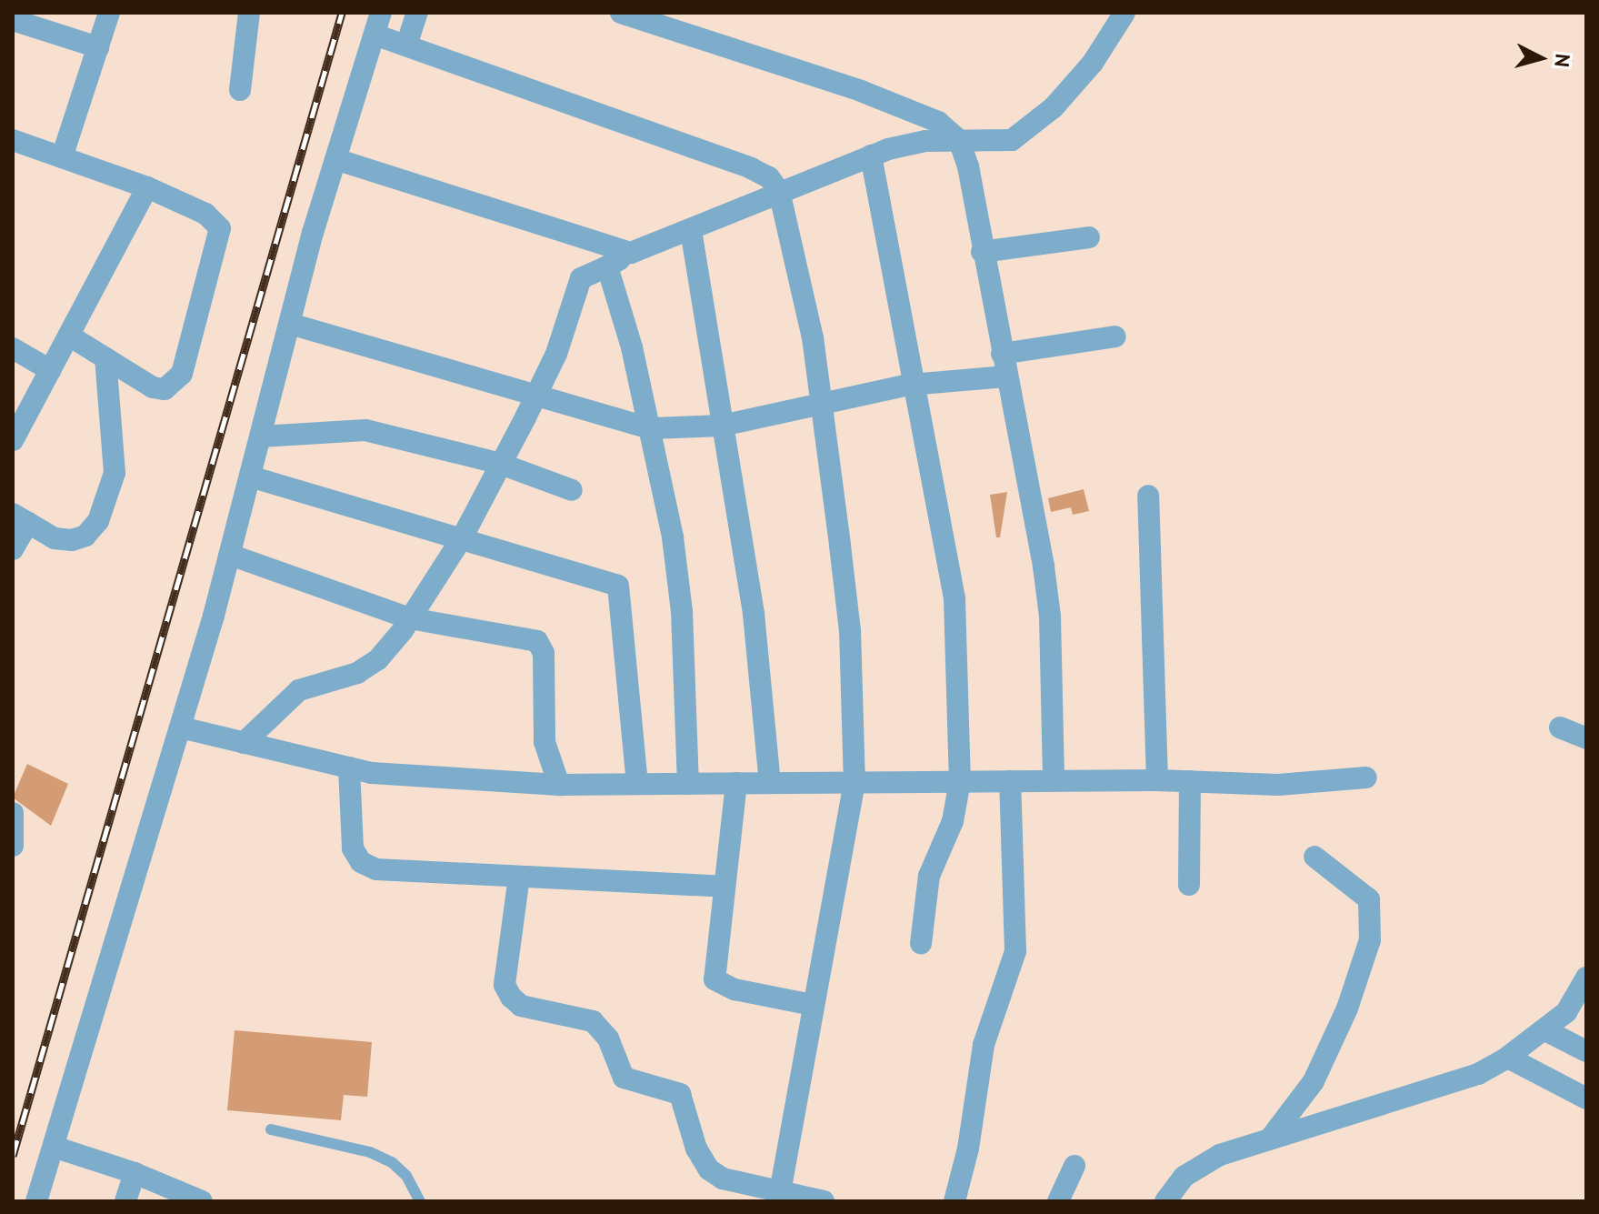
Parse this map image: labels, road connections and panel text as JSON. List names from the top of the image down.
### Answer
{
  "north": "right"
}
